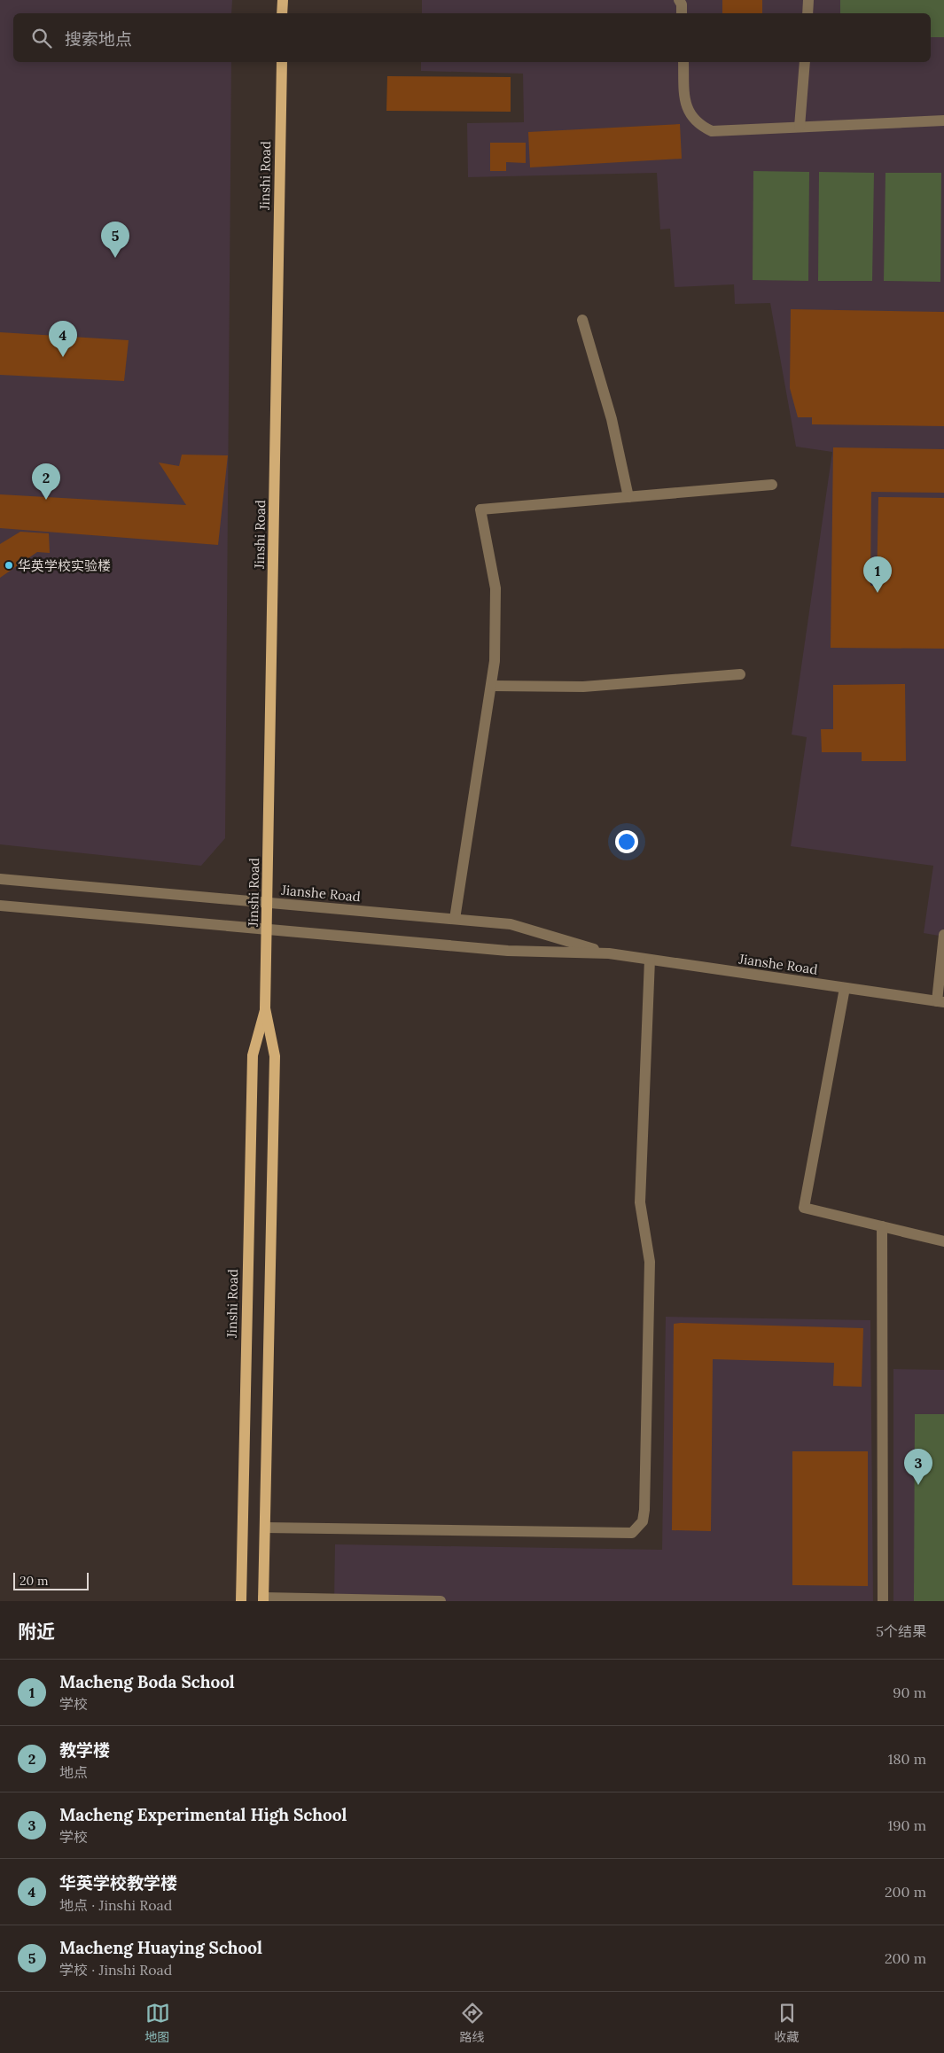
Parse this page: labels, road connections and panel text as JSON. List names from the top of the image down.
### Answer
{
  "streets": {
    "main road": ["Jinshi Road"],
    "street": ["Jianshe Road"]
  },
  "crossings": [
    ["Jinshi Road", "Jianshe Road"]
  ],
  "places": ["华英学校实验楼"],
  "scale_bar": "20 m",
  "page": {
    "search": "搜索地点",
    "pins": [
      "5",
      "4",
      "2",
      "1",
      "3"
    ],
    "scale": "20 m",
    "heading": ["附近", "5个结果"],
    "list": [
      {
        "mark": "1",
        "name": "Macheng Boda School",
        "note": "学校",
        "value": "90 m"
      },
      {
        "mark": "2",
        "name": "教学楼",
        "note": "地点",
        "value": "180 m"
      },
      {
        "mark": "3",
        "name": "Macheng Experimental High School",
        "note": "学校",
        "value": "190 m"
      },
      {
        "mark": "4",
        "name": "华英学校教学楼",
        "note": "地点 · Jinshi Road",
        "value": "200 m"
      },
      {
        "mark": "5",
        "name": "Macheng Huaying School",
        "note": "学校 · Jinshi Road",
        "value": "200 m"
      }
    ],
    "nav": ["地图", "路线", "收藏"]
  }
}
